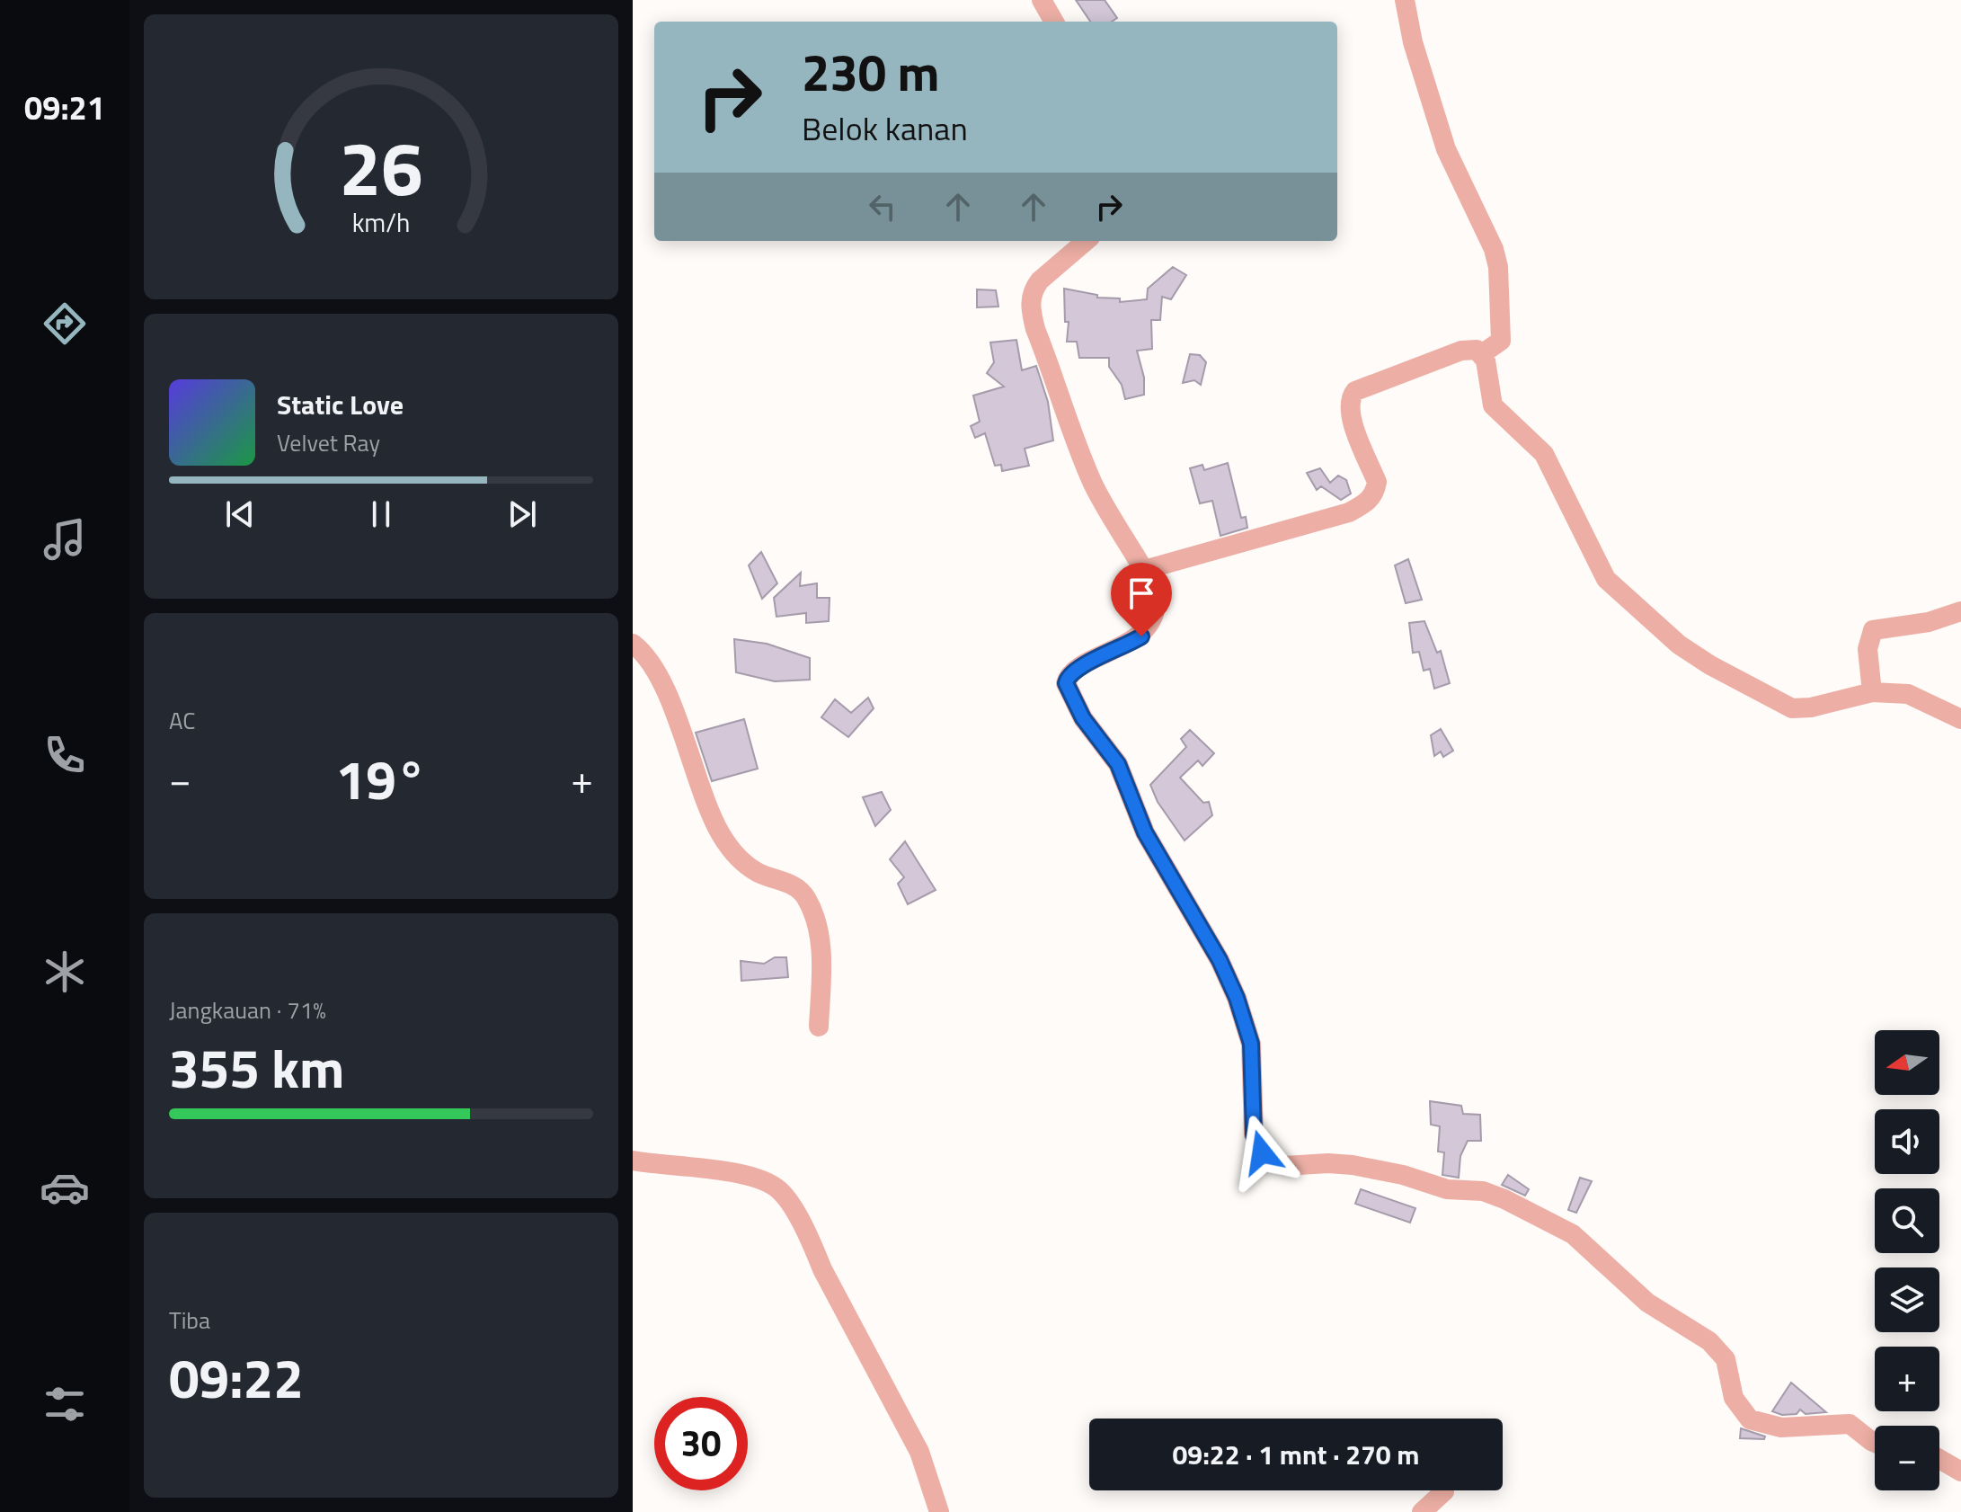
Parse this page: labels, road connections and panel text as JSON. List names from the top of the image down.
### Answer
{
  "north": "left",
  "page": {
    "tabs": "09:21",
    "turn": ["230 m", "Belok kanan"],
    "song": ["Static Love", "Velvet Ray"],
    "tile": [
      "AC",
      ["Jangkauan · 71%", "355 km"],
      ["Tiba", "09:22"]
    ],
    "heat": ["−", "19°", "+"],
    "map_buttons": ["+", "−"],
    "limit": "30",
    "trip": "09:22 · 1 mnt · 270 m",
    "gauge": ["26", "km/h"]
  }
}
